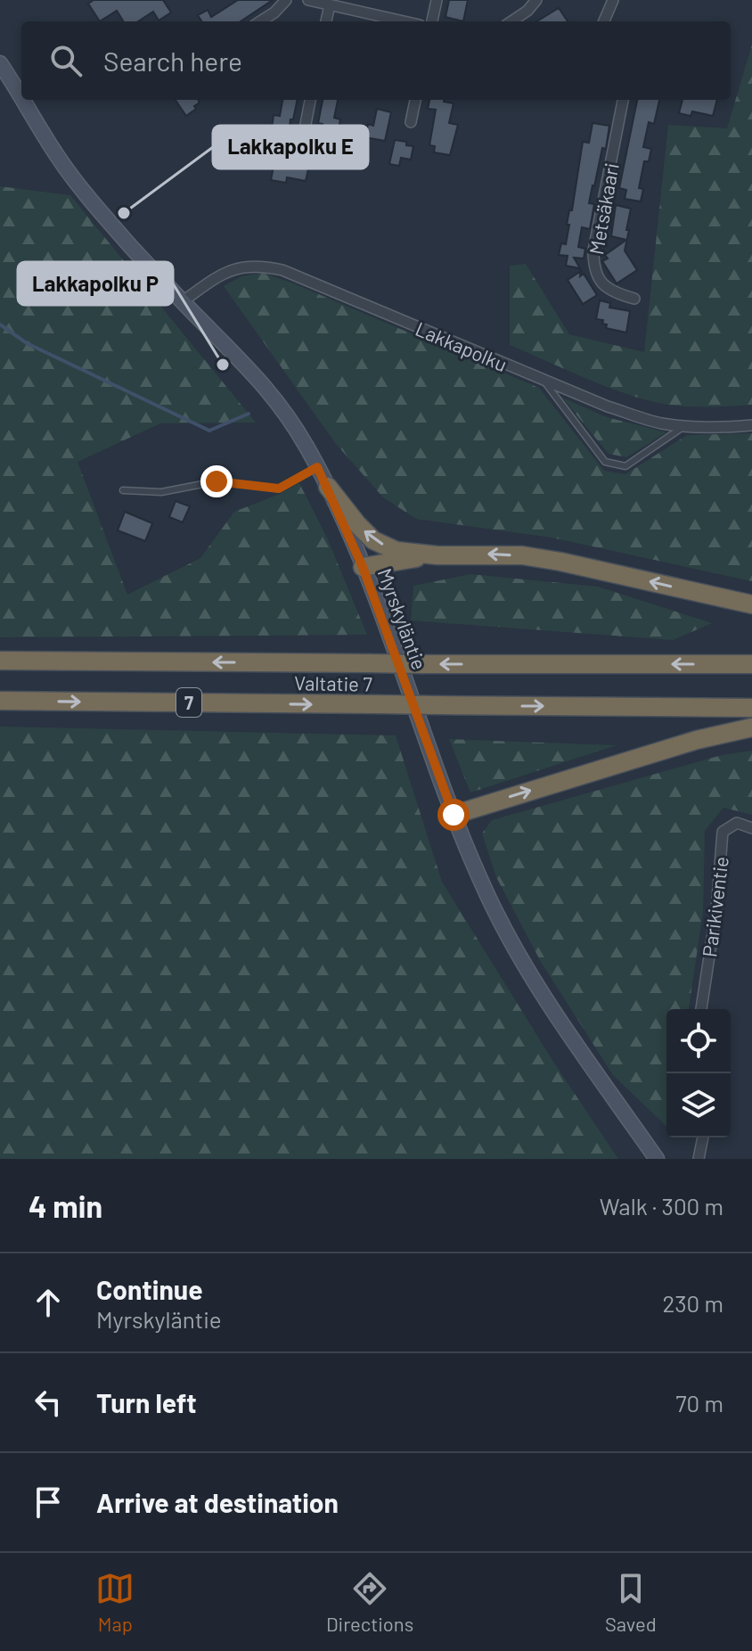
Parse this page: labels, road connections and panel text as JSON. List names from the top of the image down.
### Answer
{
  "streets": {
    "highway": ["Valtatie 7", "7"],
    "street": [
      "Metsäkaari",
      "Lakkapolku",
      "Myrskyläntie",
      "Parikiventie"
    ]
  },
  "crossings": [
    ["Lakkapolku", "Myrskyläntie"]
  ],
  "places": ["Lakkapolku E", "Lakkapolku P"],
  "page": {
    "search": "Search here",
    "heading": ["4 min", "Walk · 300 m"],
    "list": [
      ["Continue", "Myrskyläntie", "230 m"],
      ["Turn left", "70 m"],
      "Arrive at destination"
    ],
    "nav": ["Map", "Directions", "Saved"]
  }
}
